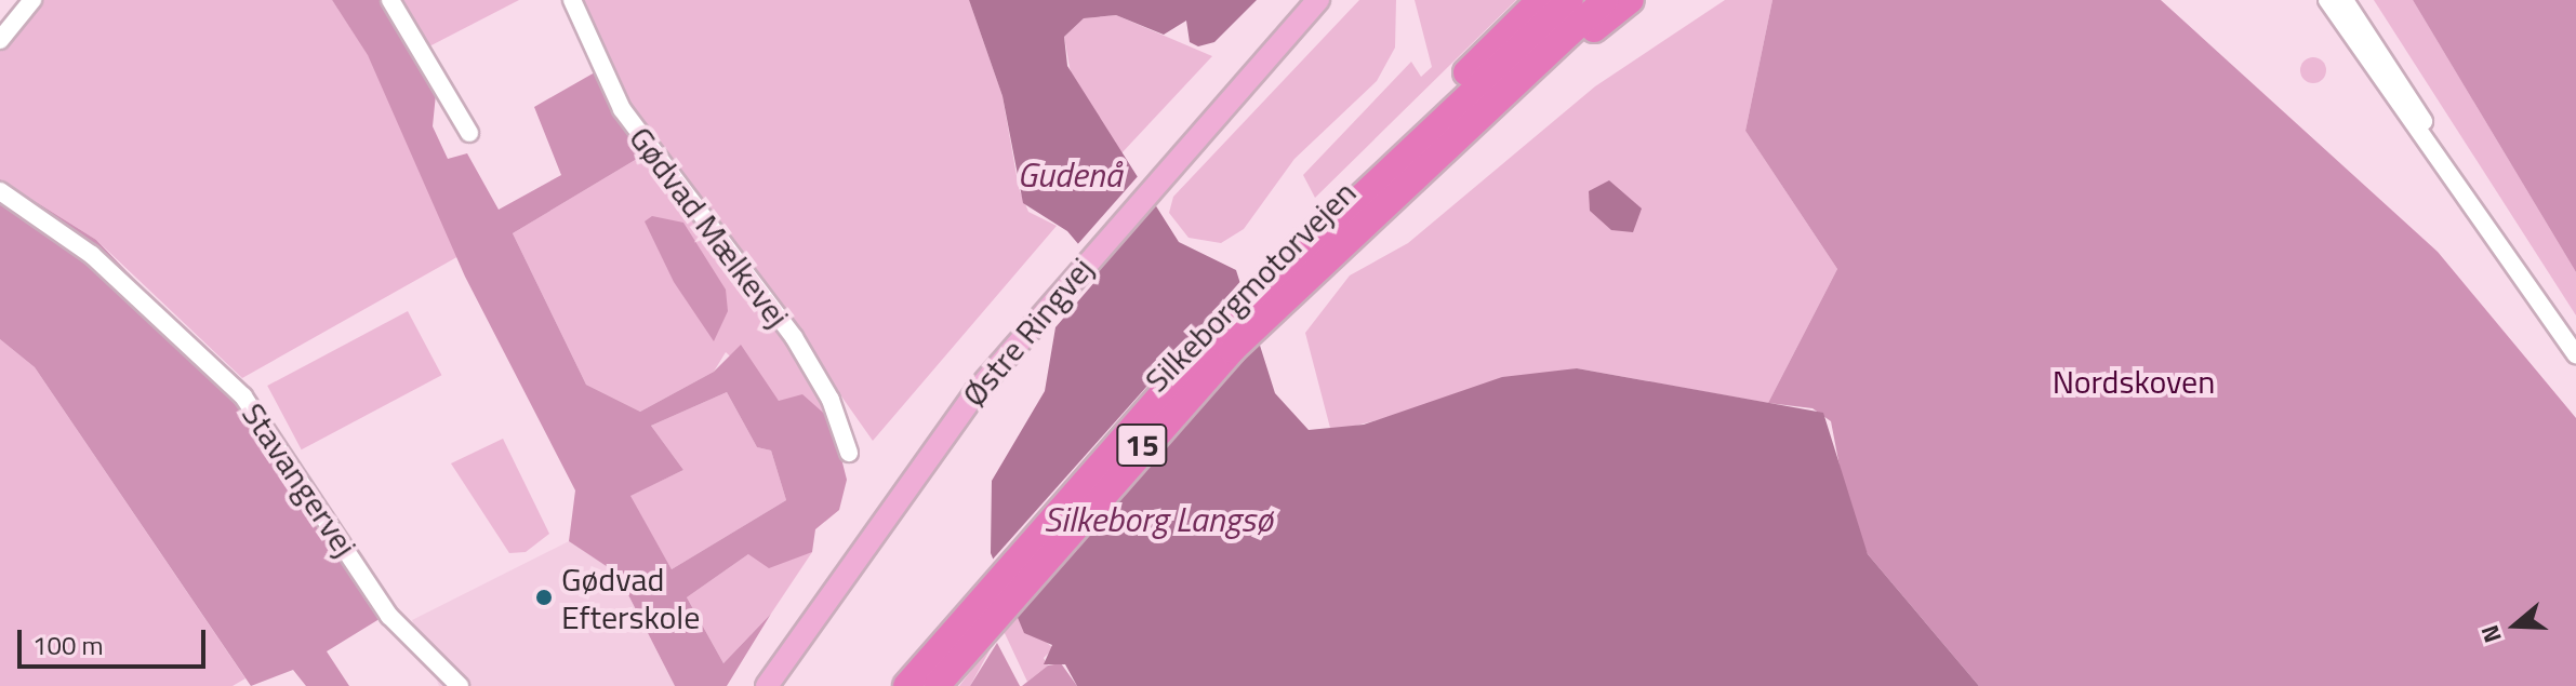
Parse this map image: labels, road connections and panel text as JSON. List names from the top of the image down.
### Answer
{
  "streets": {
    "highway": ["Silkeborgmotorvejen", "15"],
    "main road": ["Østre Ringvej"],
    "street": ["Gødvad Mælkevej", "Stavangervej"]
  },
  "water": ["Gudenå", "Silkeborg Langsø"],
  "parks": ["Nordskoven"],
  "places": ["Gødvad Efterskole"],
  "scale_bar": "100 m",
  "north": "left"
}
